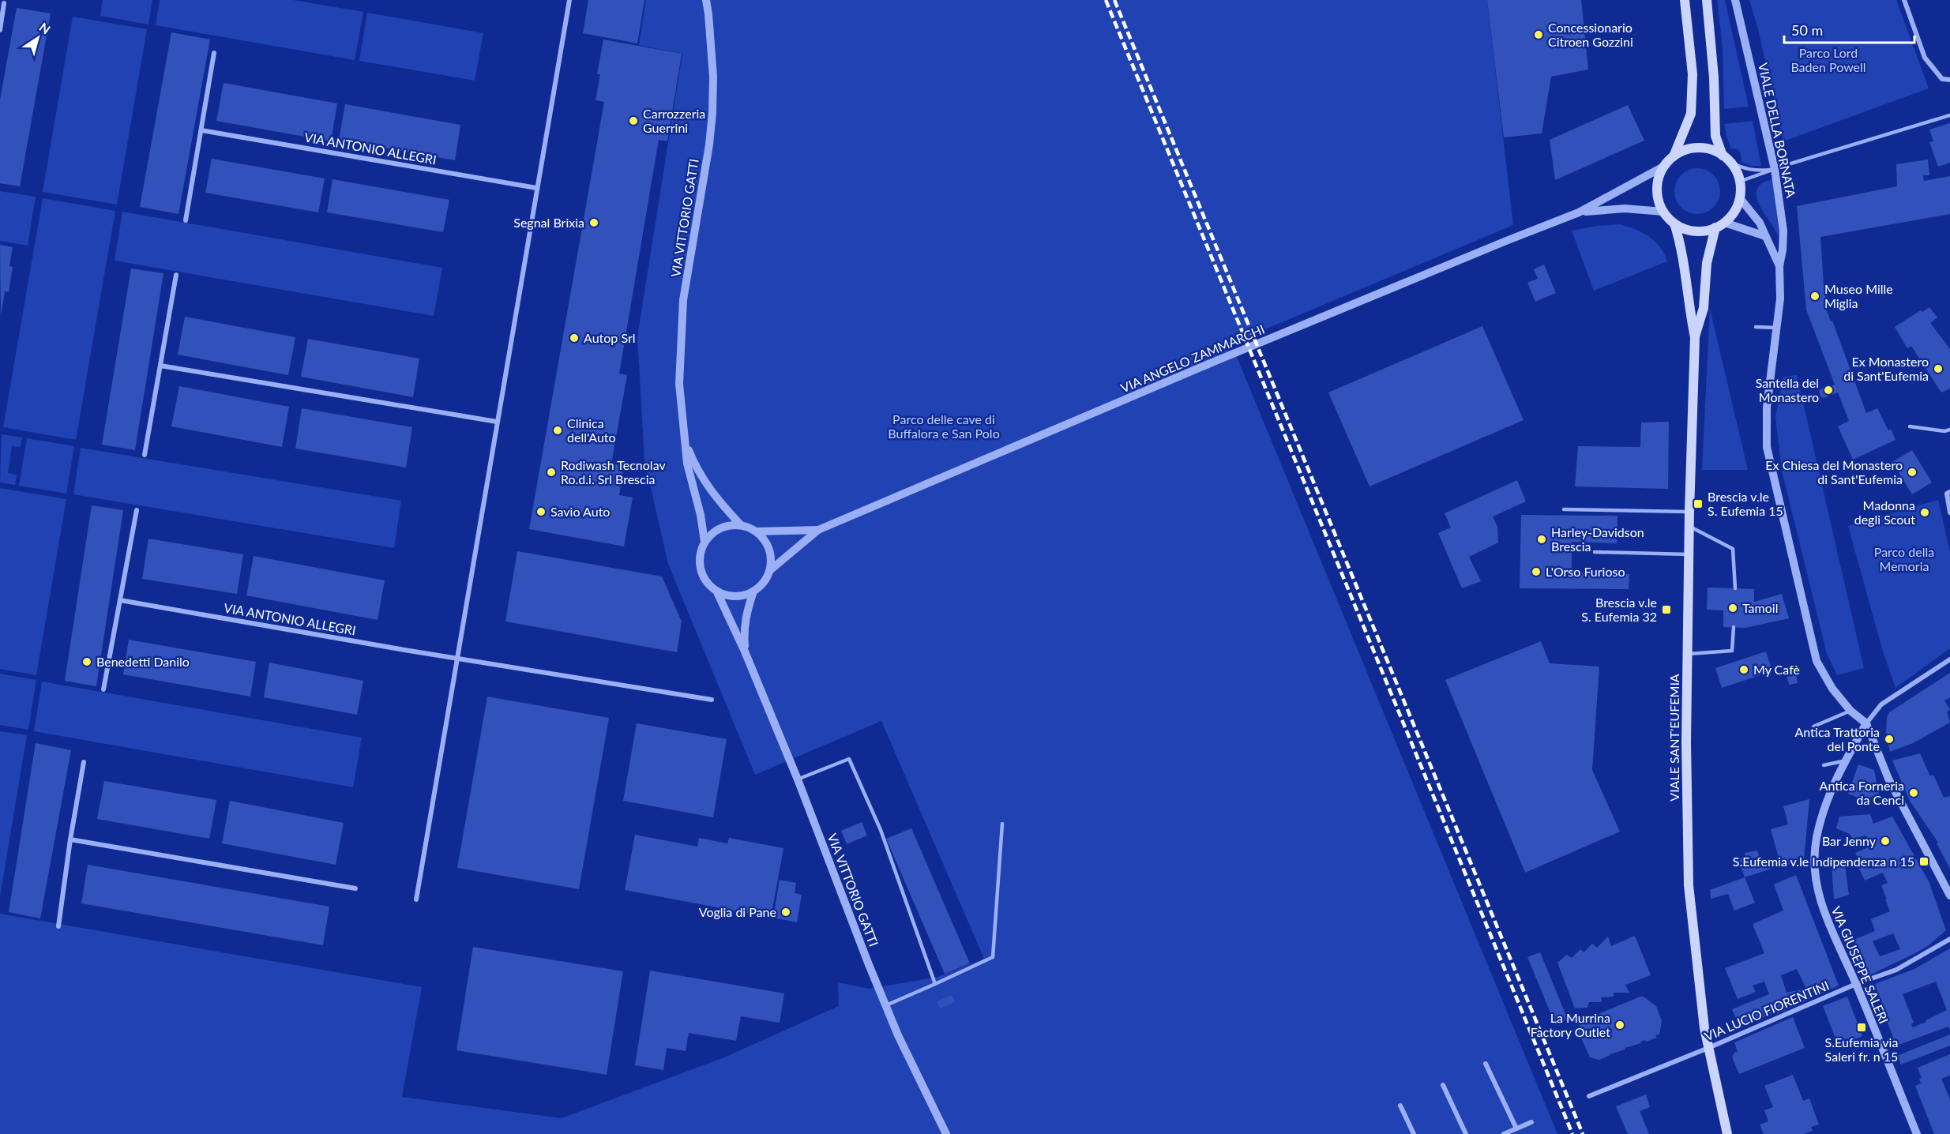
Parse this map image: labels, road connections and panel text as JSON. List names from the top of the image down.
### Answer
{
  "streets": {
    "main road": ["VIALE SANT'EUFEMIA"],
    "street": [
      "VIALE DELLA BORNATA",
      "VIA ANTONIO ALLEGRI",
      "VIA VITTORIO GATTI",
      "VIA ANGELO ZAMMARCHI",
      "VIA GIUSEPPE SALERI",
      "VIA LUCIO FIORENTINI"
    ]
  },
  "crossings": [
    ["VIALE DELLA BORNATA", "VIA ANGELO ZAMMARCHI"],
    ["VIALE DELLA BORNATA", "VIALE SANT'EUFEMIA"],
    ["VIALE DELLA BORNATA", "VIA GIUSEPPE SALERI"],
    ["VIA VITTORIO GATTI", "VIA ANGELO ZAMMARCHI"],
    ["VIA ANGELO ZAMMARCHI", "VIALE SANT'EUFEMIA"],
    ["VIALE SANT'EUFEMIA", "VIA LUCIO FIORENTINI"],
    ["VIA GIUSEPPE SALERI", "VIA LUCIO FIORENTINI"]
  ],
  "parks": ["Parco Lord Baden Powell", "Parco delle cave di Buffalora e San Polo", "Parco della Memoria"],
  "places": {
    "other": [
      "Concessionario Citroen Gozzini",
      "Carrozzeria Guerrini",
      "Segnal Brixia",
      "Museo Mille Miglia",
      "Autop Srl",
      "Ex Monastero di Sant'Eufemia",
      "Santella del Monastero",
      "Clinica dell'Auto",
      "Rodiwash Tecnolav Ro.d.i. Srl Brescia",
      "Ex Chiesa del Monastero di Sant'Eufemia",
      "Savio Auto",
      "Madonna degli Scout",
      "Harley-Davidson Brescia",
      "L'Orso Furioso",
      "Tamoil",
      "Benedetti Danilo",
      "My Cafè",
      "Antica Trattoria del Ponte",
      "Antica Forneria da Cenci",
      "Bar Jenny",
      "Voglia di Pane",
      "La Murrina Factory Outlet"
    ],
    "transit": [
      "Brescia v.le S. Eufemia 15",
      "Brescia v.le S. Eufemia 32",
      "S.Eufemia v.le Indipendenza n 15",
      "S.Eufemia via Saleri fr. n 15"
    ]
  },
  "scale_bar": "50 m",
  "north": "top right"
}
